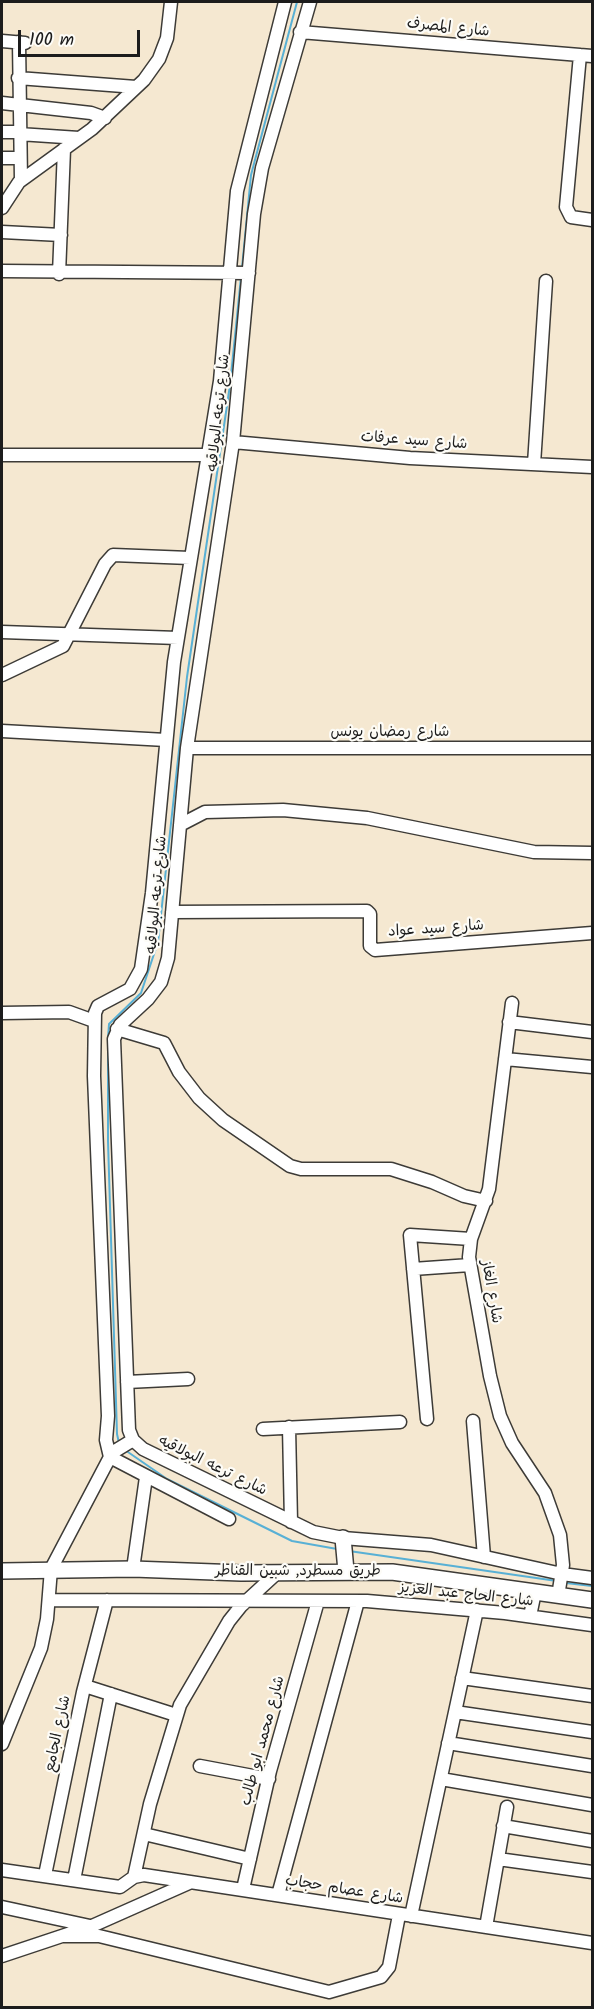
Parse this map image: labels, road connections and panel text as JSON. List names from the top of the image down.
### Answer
{
  "streets": {
    "main road": ["طريق مسطرد, شبين القناطر"],
    "street": [
      "شارع المصرف",
      "شارع ترعه البولاقيه",
      "شارع سيد عرفات",
      "شارع رمضان يونس",
      "شارع سيد عواد",
      "شارع الغاز",
      "شارع الحاج عبد العزيز",
      "شارع الجامع",
      "شارع محمد ابو طالب",
      "شارع عصام حجاب"
    ]
  },
  "crossings": [
    ["شارع المصرف", "شارع ترعه البولاقيه"],
    ["شارع ترعه البولاقيه", "شارع سيد عرفات"],
    ["شارع ترعه البولاقيه", "شارع رمضان يونس"],
    ["شارع ترعه البولاقيه", "شارع سيد عواد"],
    ["شارع ترعه البولاقيه", "شارع الغاز"],
    ["شارع الغاز", "طريق مسطرد, شبين القناطر"],
    ["شارع الحاج عبد العزيز", "شارع الجامع"],
    ["شارع الحاج عبد العزيز", "شارع محمد ابو طالب"],
    ["شارع الحاج عبد العزيز", "شارع عصام حجاب"],
    ["شارع الجامع", "شارع عصام حجاب"],
    ["شارع محمد ابو طالب", "شارع عصام حجاب"]
  ],
  "scale_bar": "100 m"
}
